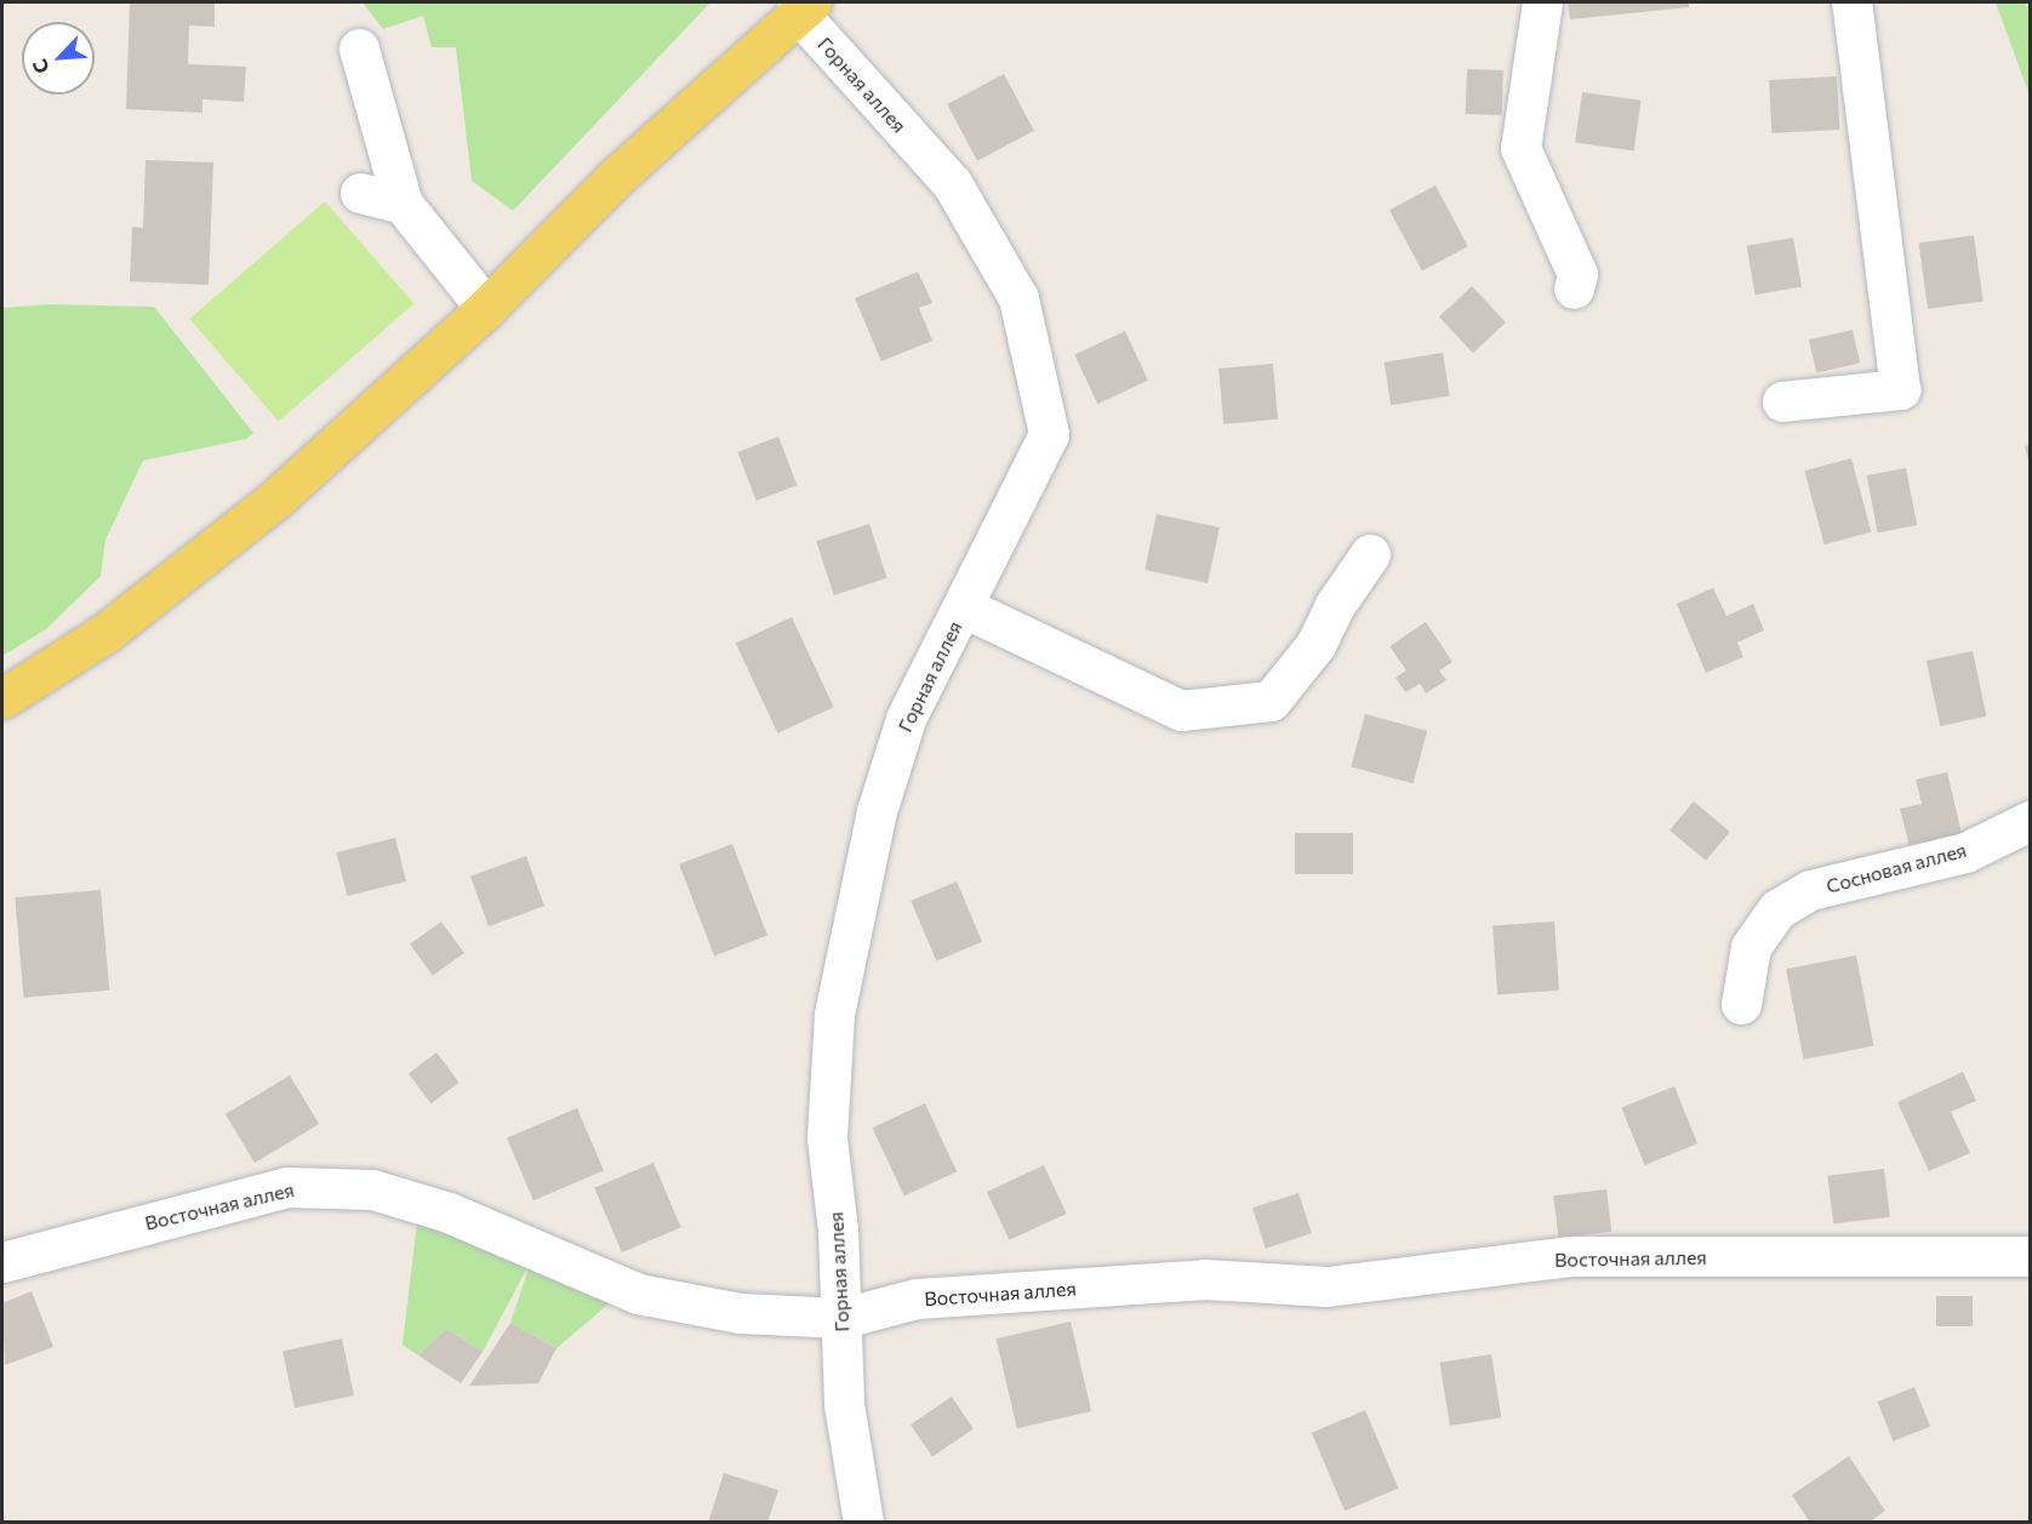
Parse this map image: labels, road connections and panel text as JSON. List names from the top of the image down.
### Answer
{
  "streets": {
    "street": ["Горная аллея", "Сосновая аллея", "Восточная аллея"]
  },
  "crossings": [
    ["Горная аллея", "Восточная аллея"]
  ],
  "north": "bottom left"
}
